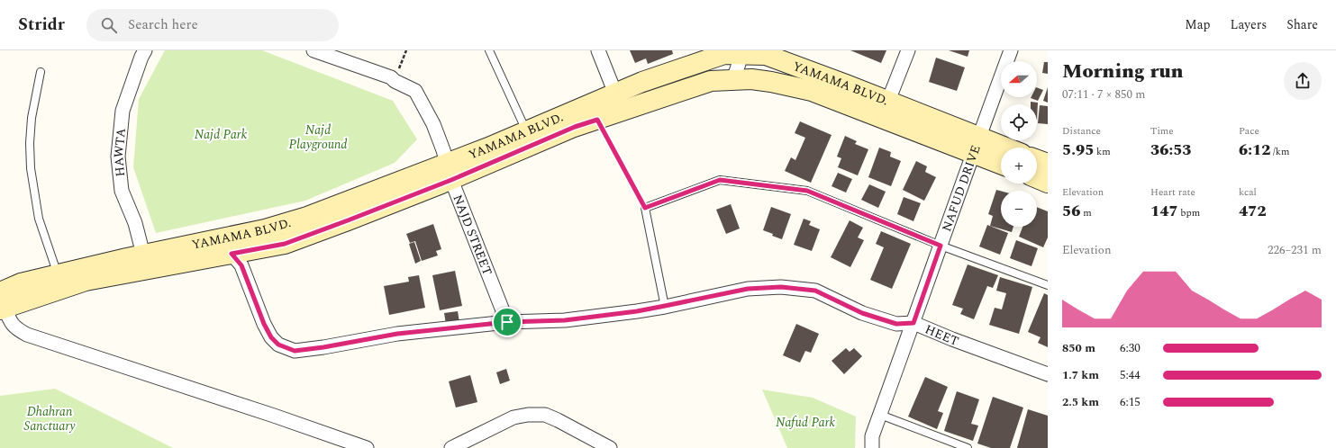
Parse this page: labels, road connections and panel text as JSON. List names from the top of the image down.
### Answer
{
  "streets": {
    "main road": ["YAMAMA BLVD."],
    "street": [
      "HAWTA",
      "NAFUD DRIVE",
      "NAJD STREET",
      "HEET"
    ]
  },
  "crossings": [
    ["YAMAMA BLVD.", "HAWTA"],
    ["YAMAMA BLVD.", "NAFUD DRIVE"],
    ["YAMAMA BLVD.", "NAJD STREET"],
    ["YAMAMA BLVD.", "HEET"],
    ["NAFUD DRIVE", "HEET"],
    ["NAJD STREET", "HEET"]
  ],
  "parks": [
    "Najd Playground",
    "Najd Park",
    "Dhahran Sanctuary",
    "Nafud Park"
  ],
  "north": "left",
  "page": {
    "header": "Stridr",
    "search": "Search here",
    "nav": ["Map", "Layers", "Share"],
    "heading": ["Morning run", "07:11 · 7 × 850 m"],
    "map_buttons": ["+", "−"],
    "stats": [
      ["Distance", "5.95 km"],
      ["Time", "36:53"],
      ["Pace", "6:12 /km"],
      ["Elevation", "56 m"],
      ["Heart rate", "147 bpm"],
      ["kcal", "472"]
    ],
    "chart": ["Elevation", "226–231 m"],
    "list": [
      {
        "name": "850 m",
        "note": "6:30"
      },
      {
        "name": "1.7 km",
        "note": "5:44"
      },
      {
        "name": "2.5 km",
        "note": "6:15"
      }
    ]
  }
}
